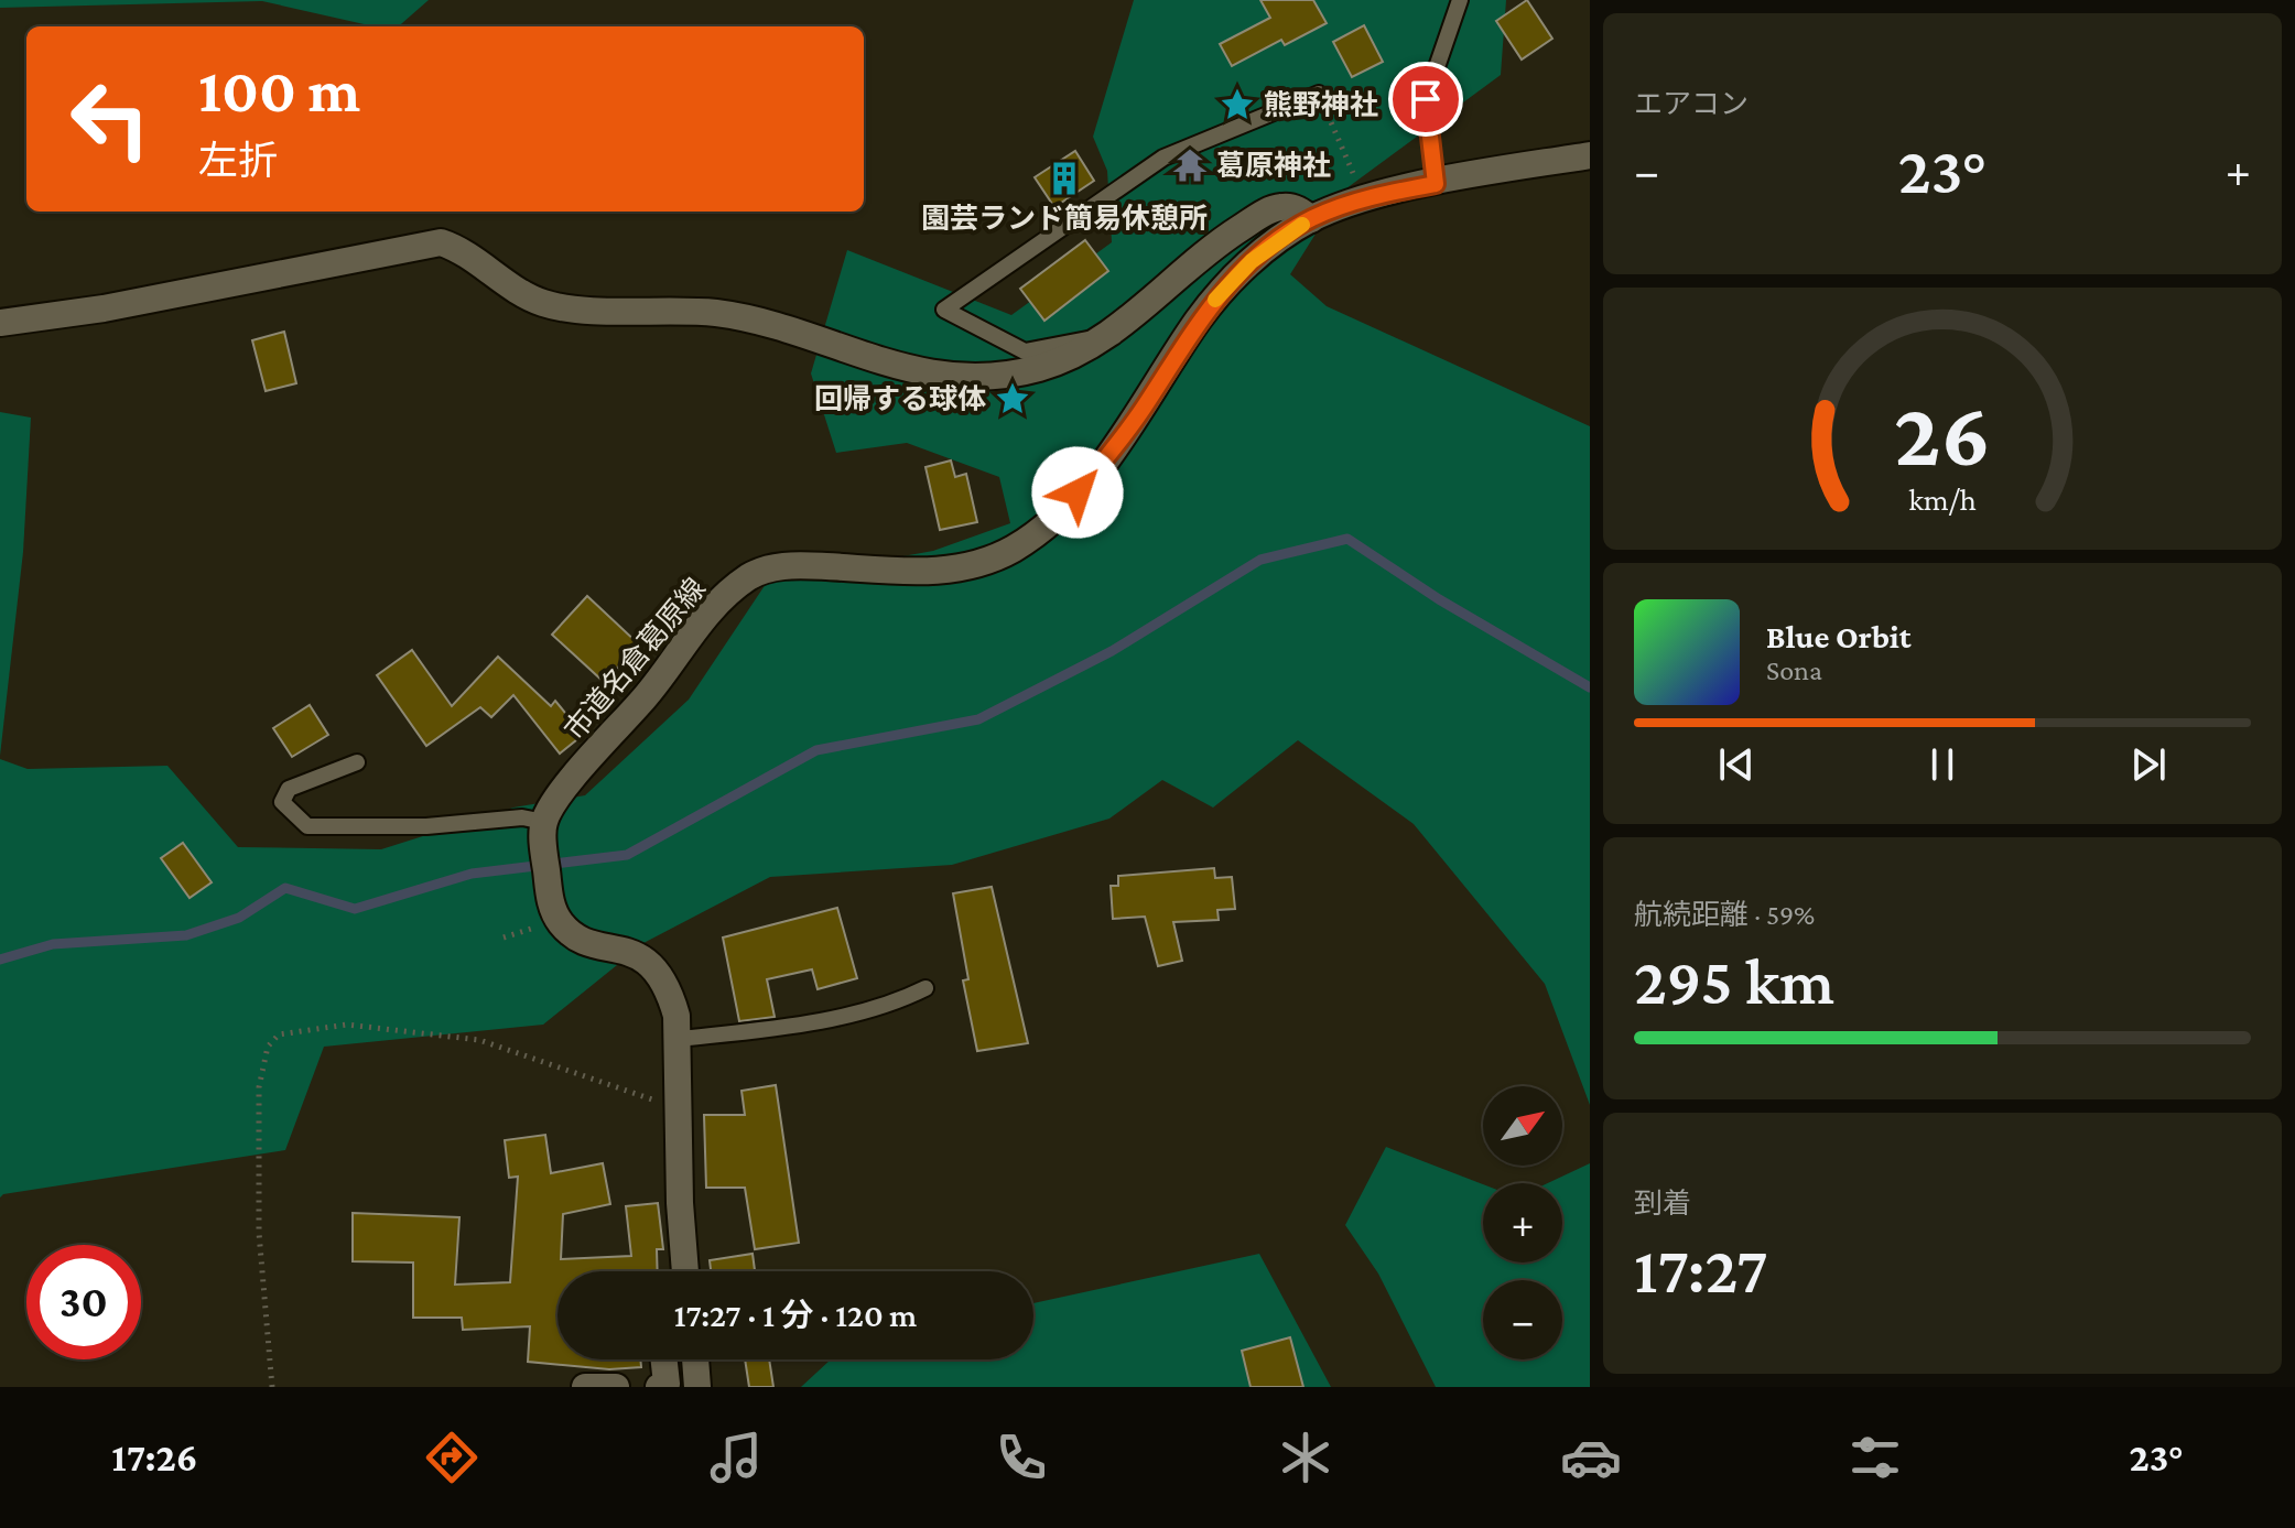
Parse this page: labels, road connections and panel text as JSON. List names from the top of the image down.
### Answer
{
  "streets": {
    "street": ["市道名倉葛原線"]
  },
  "places": {
    "place": ["熊野神社", "回帰する球体"],
    "temple": ["葛原神社"],
    "building": ["園芸ランド簡易休憩所"]
  },
  "north": "top right",
  "page": {
    "tile": [
      "エアコン",
      ["航続距離 · 59%", "295 km"],
      ["到着", "17:27"]
    ],
    "turn": ["100 m", "左折"],
    "heat": ["−", "23°", "+"],
    "song": ["Blue Orbit", "Sona"],
    "map_buttons": ["+", "−"],
    "limit": "30",
    "trip": "17:27 · 1 分 · 120 m",
    "tabs": ["17:26", "23°"],
    "gauge": ["26", "km/h"]
  }
}
